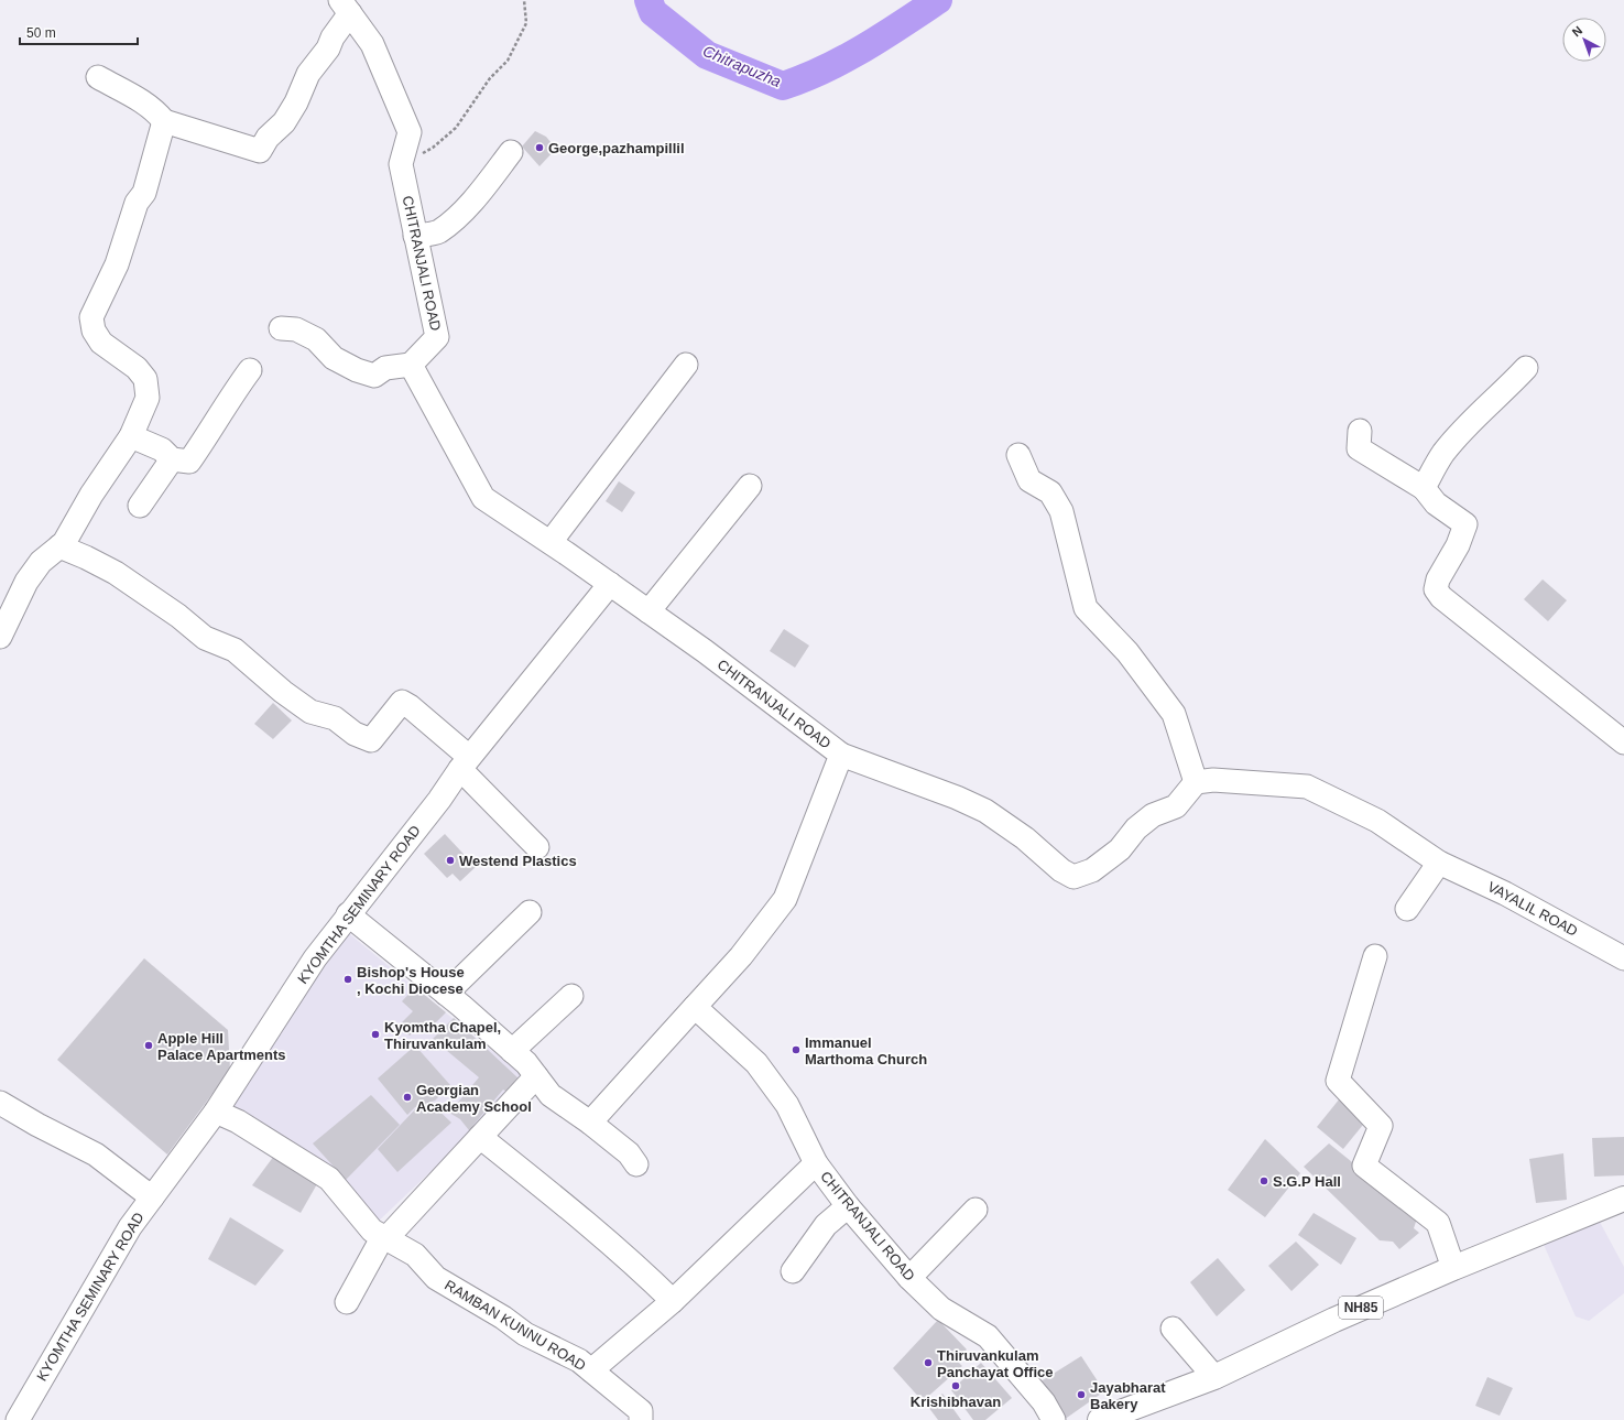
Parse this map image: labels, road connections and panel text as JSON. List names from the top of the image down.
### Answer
{
  "streets": {
    "highway": ["NH85"],
    "street": [
      "CHITRANJALI ROAD",
      "KYOMTHA SEMINARY ROAD",
      "VAYALIL ROAD",
      "RAMBAN KUNNU ROAD"
    ]
  },
  "crossings": [
    ["CHITRANJALI ROAD", "KYOMTHA SEMINARY ROAD"],
    ["KYOMTHA SEMINARY ROAD", "RAMBAN KUNNU ROAD"]
  ],
  "water": ["Chitrapuzha"],
  "places": [
    "George,pazhampillil",
    "Westend Plastics",
    "Bishop's House , Kochi Diocese",
    "Kyomtha Chapel, Thiruvankulam",
    "Apple Hill Palace Apartments",
    "Immanuel Marthoma Church",
    "Georgian Academy School",
    "S.G.P Hall",
    "Thiruvankulam Panchayat Office",
    "Krishibhavan",
    "Jayabharat Bakery"
  ],
  "scale_bar": "50 m",
  "north": "top left"
}
